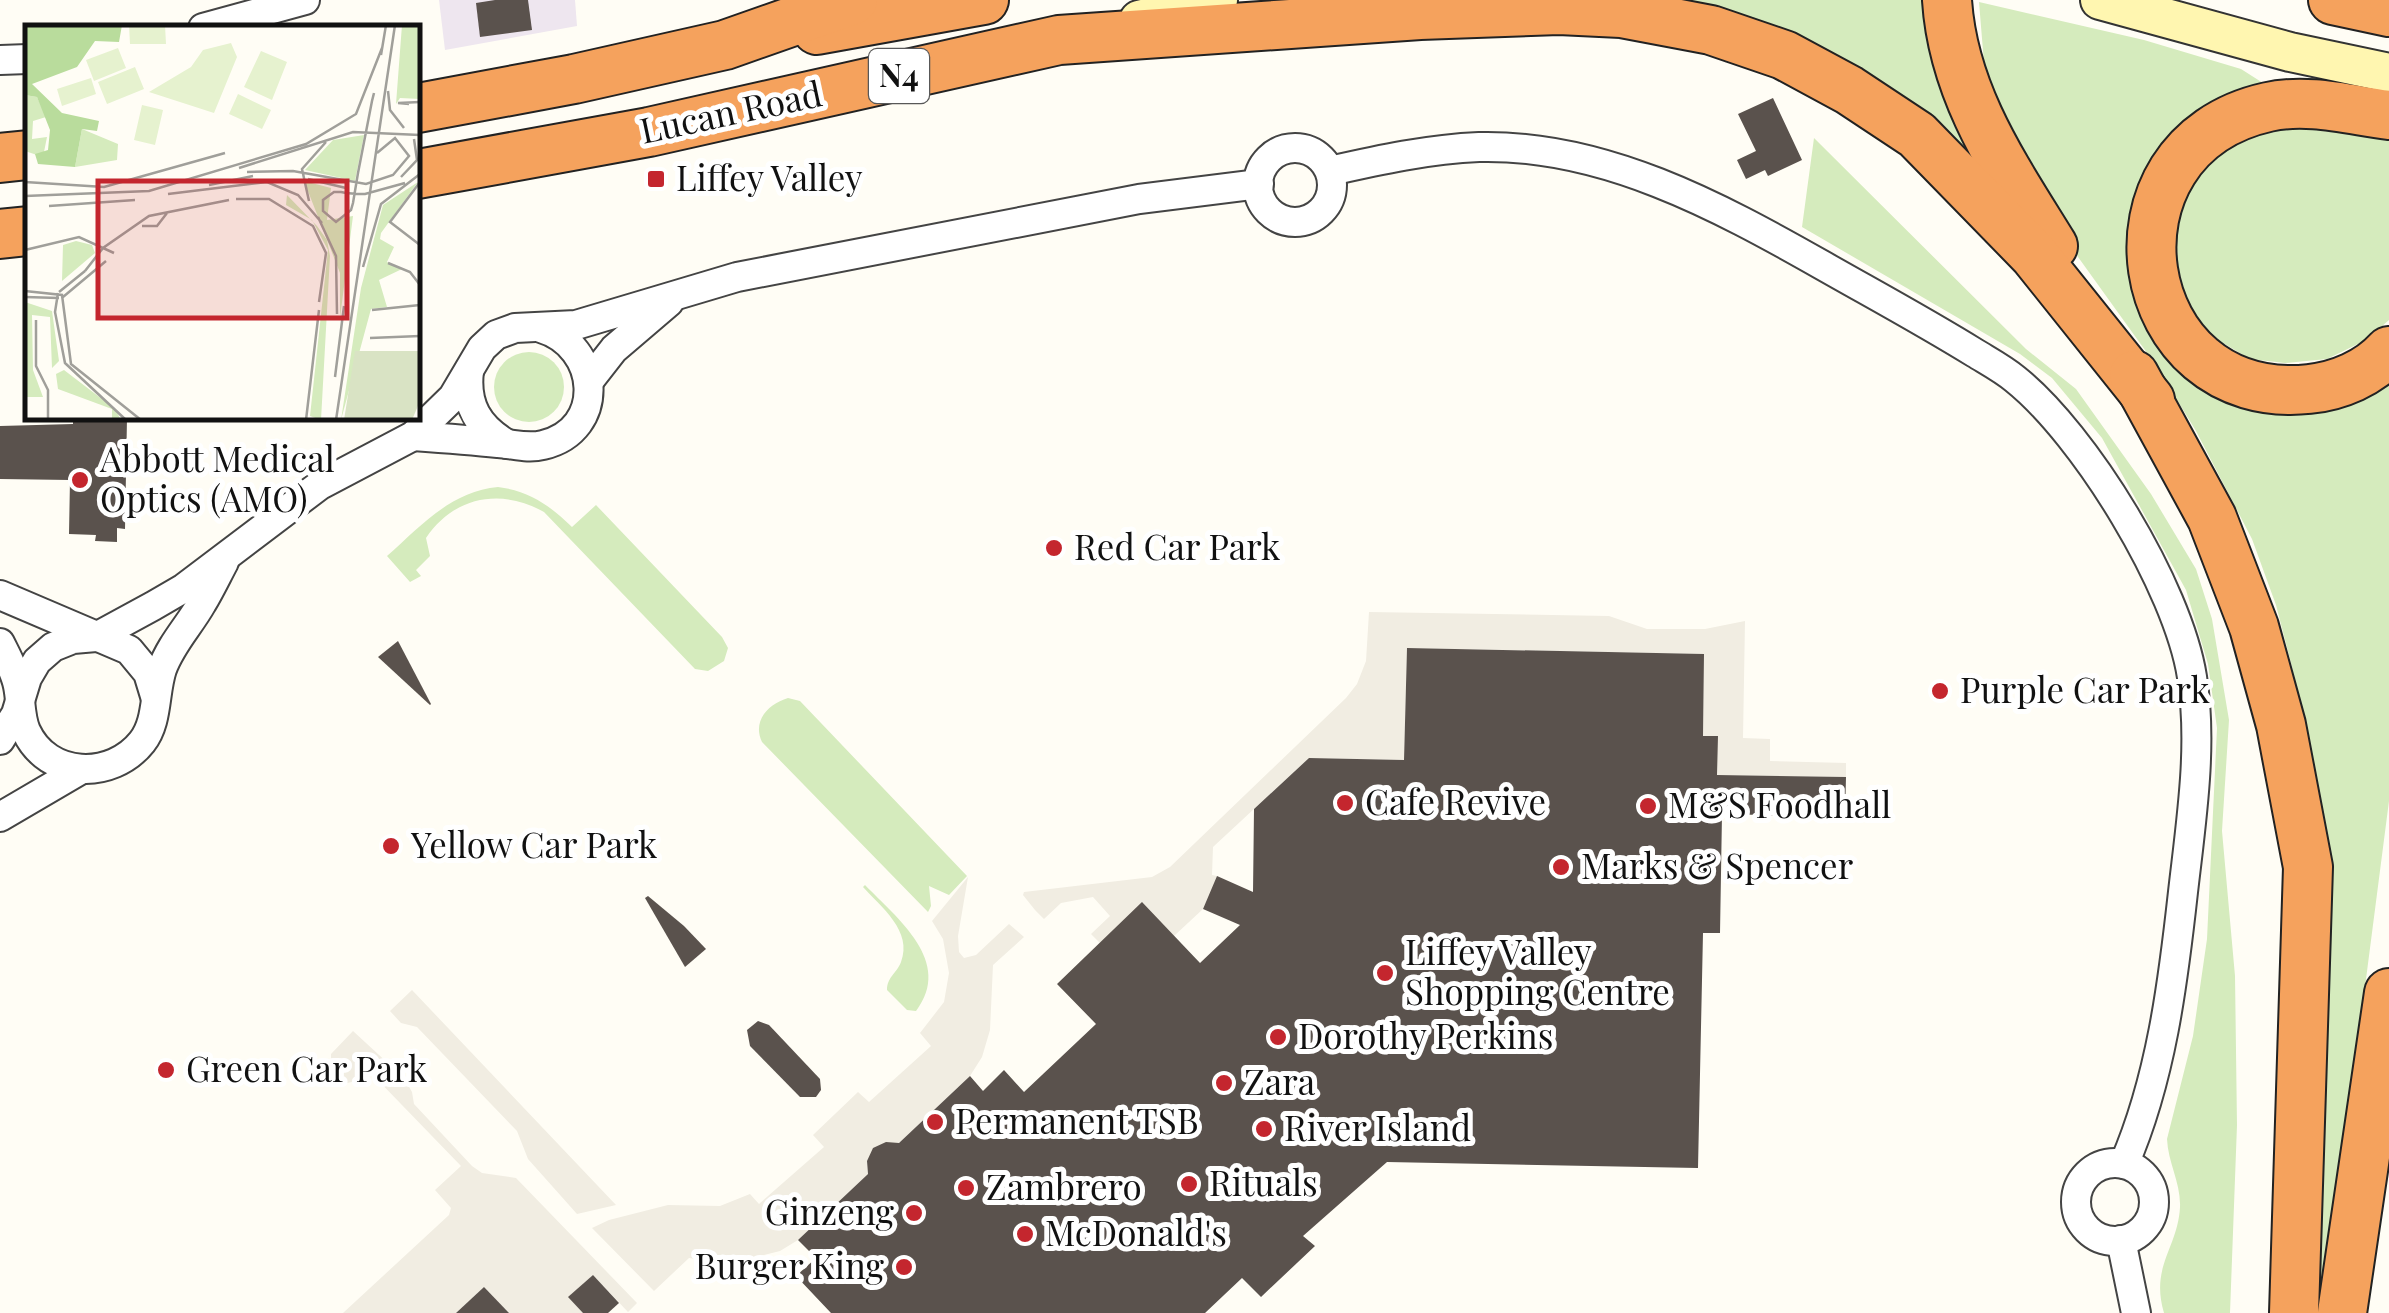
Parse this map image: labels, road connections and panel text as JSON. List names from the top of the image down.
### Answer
{
  "streets": {
    "highway": ["N4", "Lucan Road"]
  },
  "places": {
    "transit": ["Liffey Valley"],
    "other": [
      "Abbott Medical Optics (AMO)",
      "Red Car Park",
      "Purple Car Park",
      "Cafe Revive",
      "M&S Foodhall",
      "Yellow Car Park",
      "Marks & Spencer",
      "Liffey Valley Shopping Centre",
      "Dorothy Perkins",
      "Green Car Park",
      "Zara",
      "Permanent TSB",
      "River Island",
      "Rituals",
      "Zambrero",
      "Ginzeng",
      "McDonald's",
      "Burger King"
    ]
  }
}
